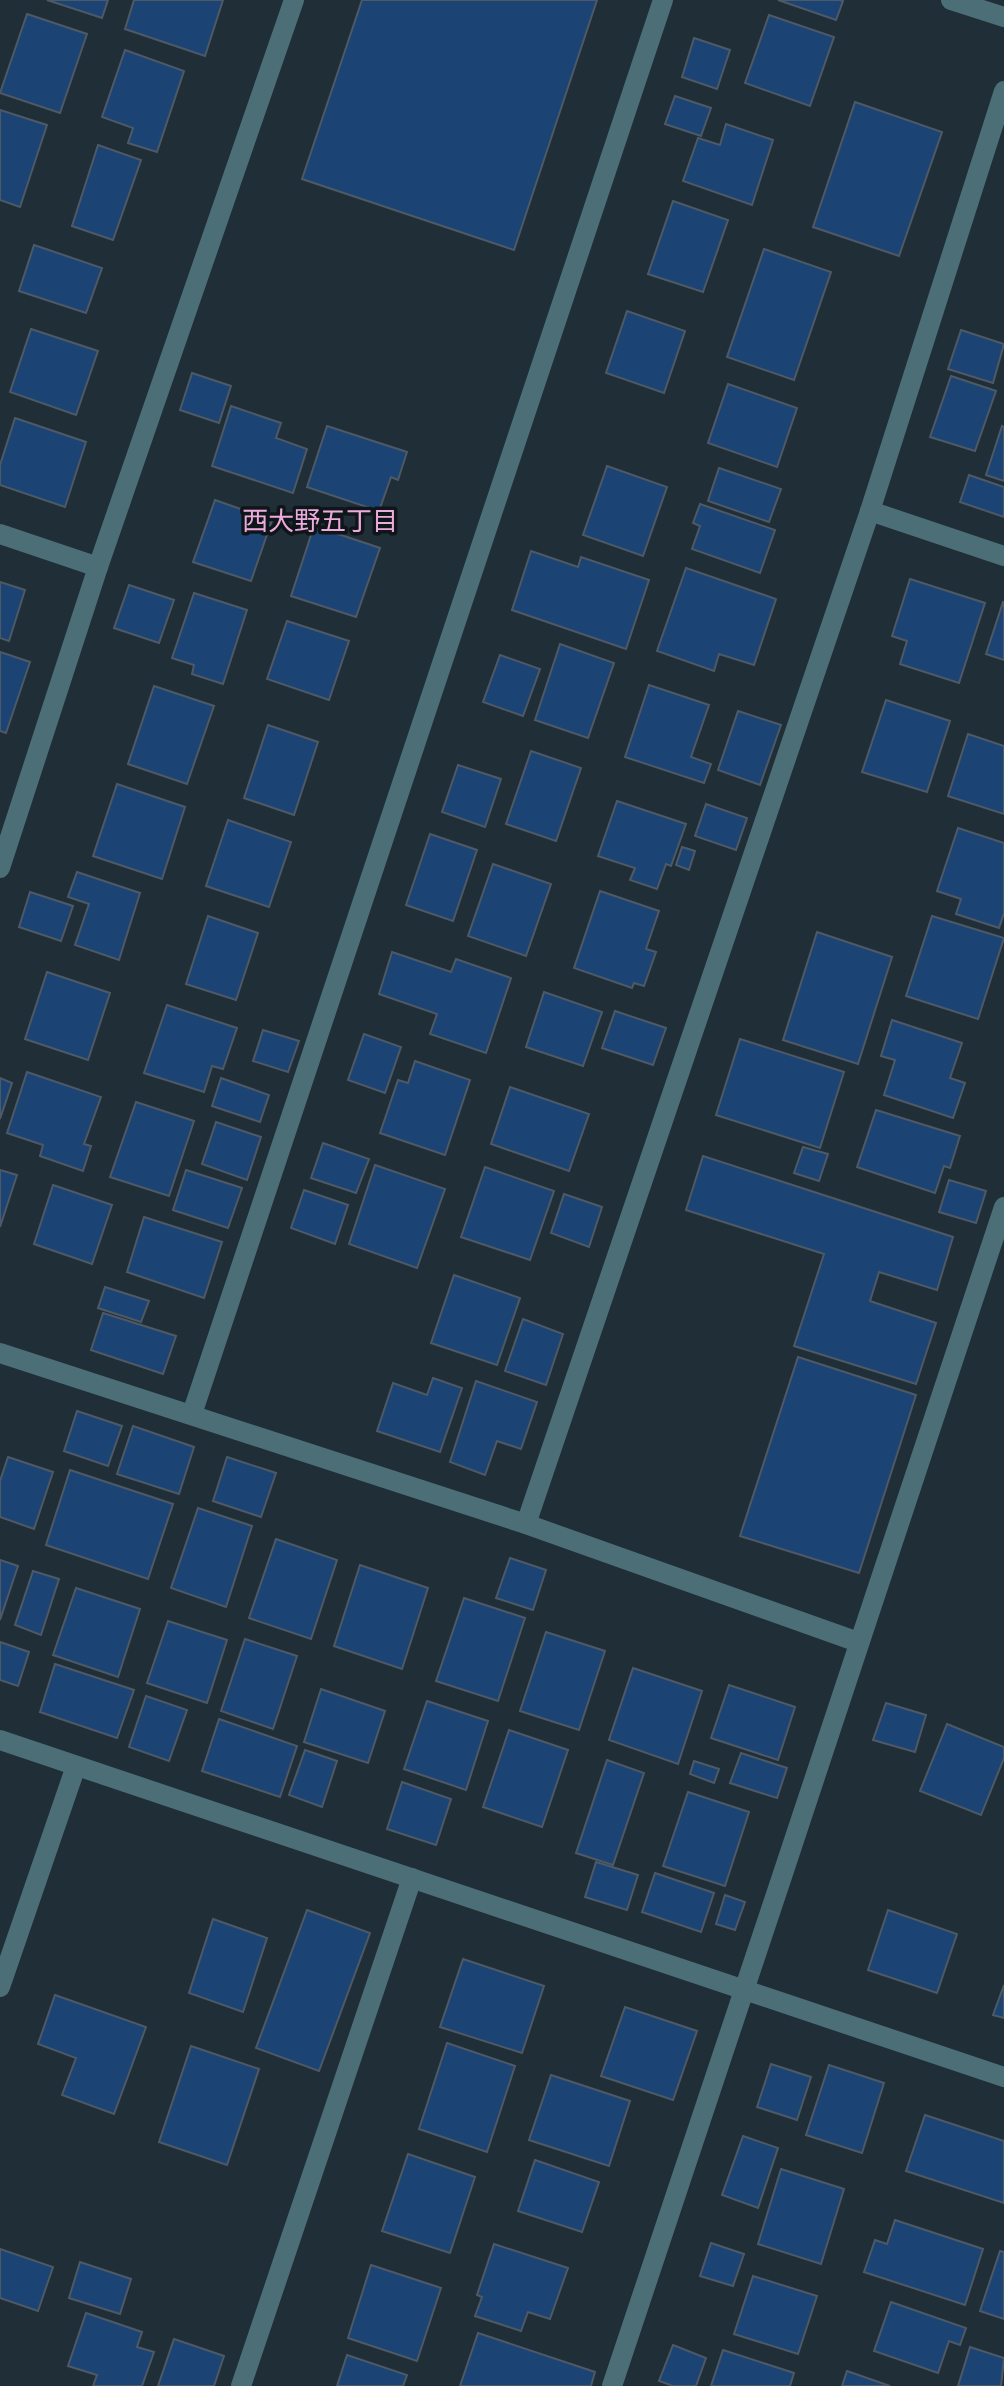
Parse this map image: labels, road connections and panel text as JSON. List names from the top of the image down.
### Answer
{
  "districts": ["西大野五丁目"]
}
